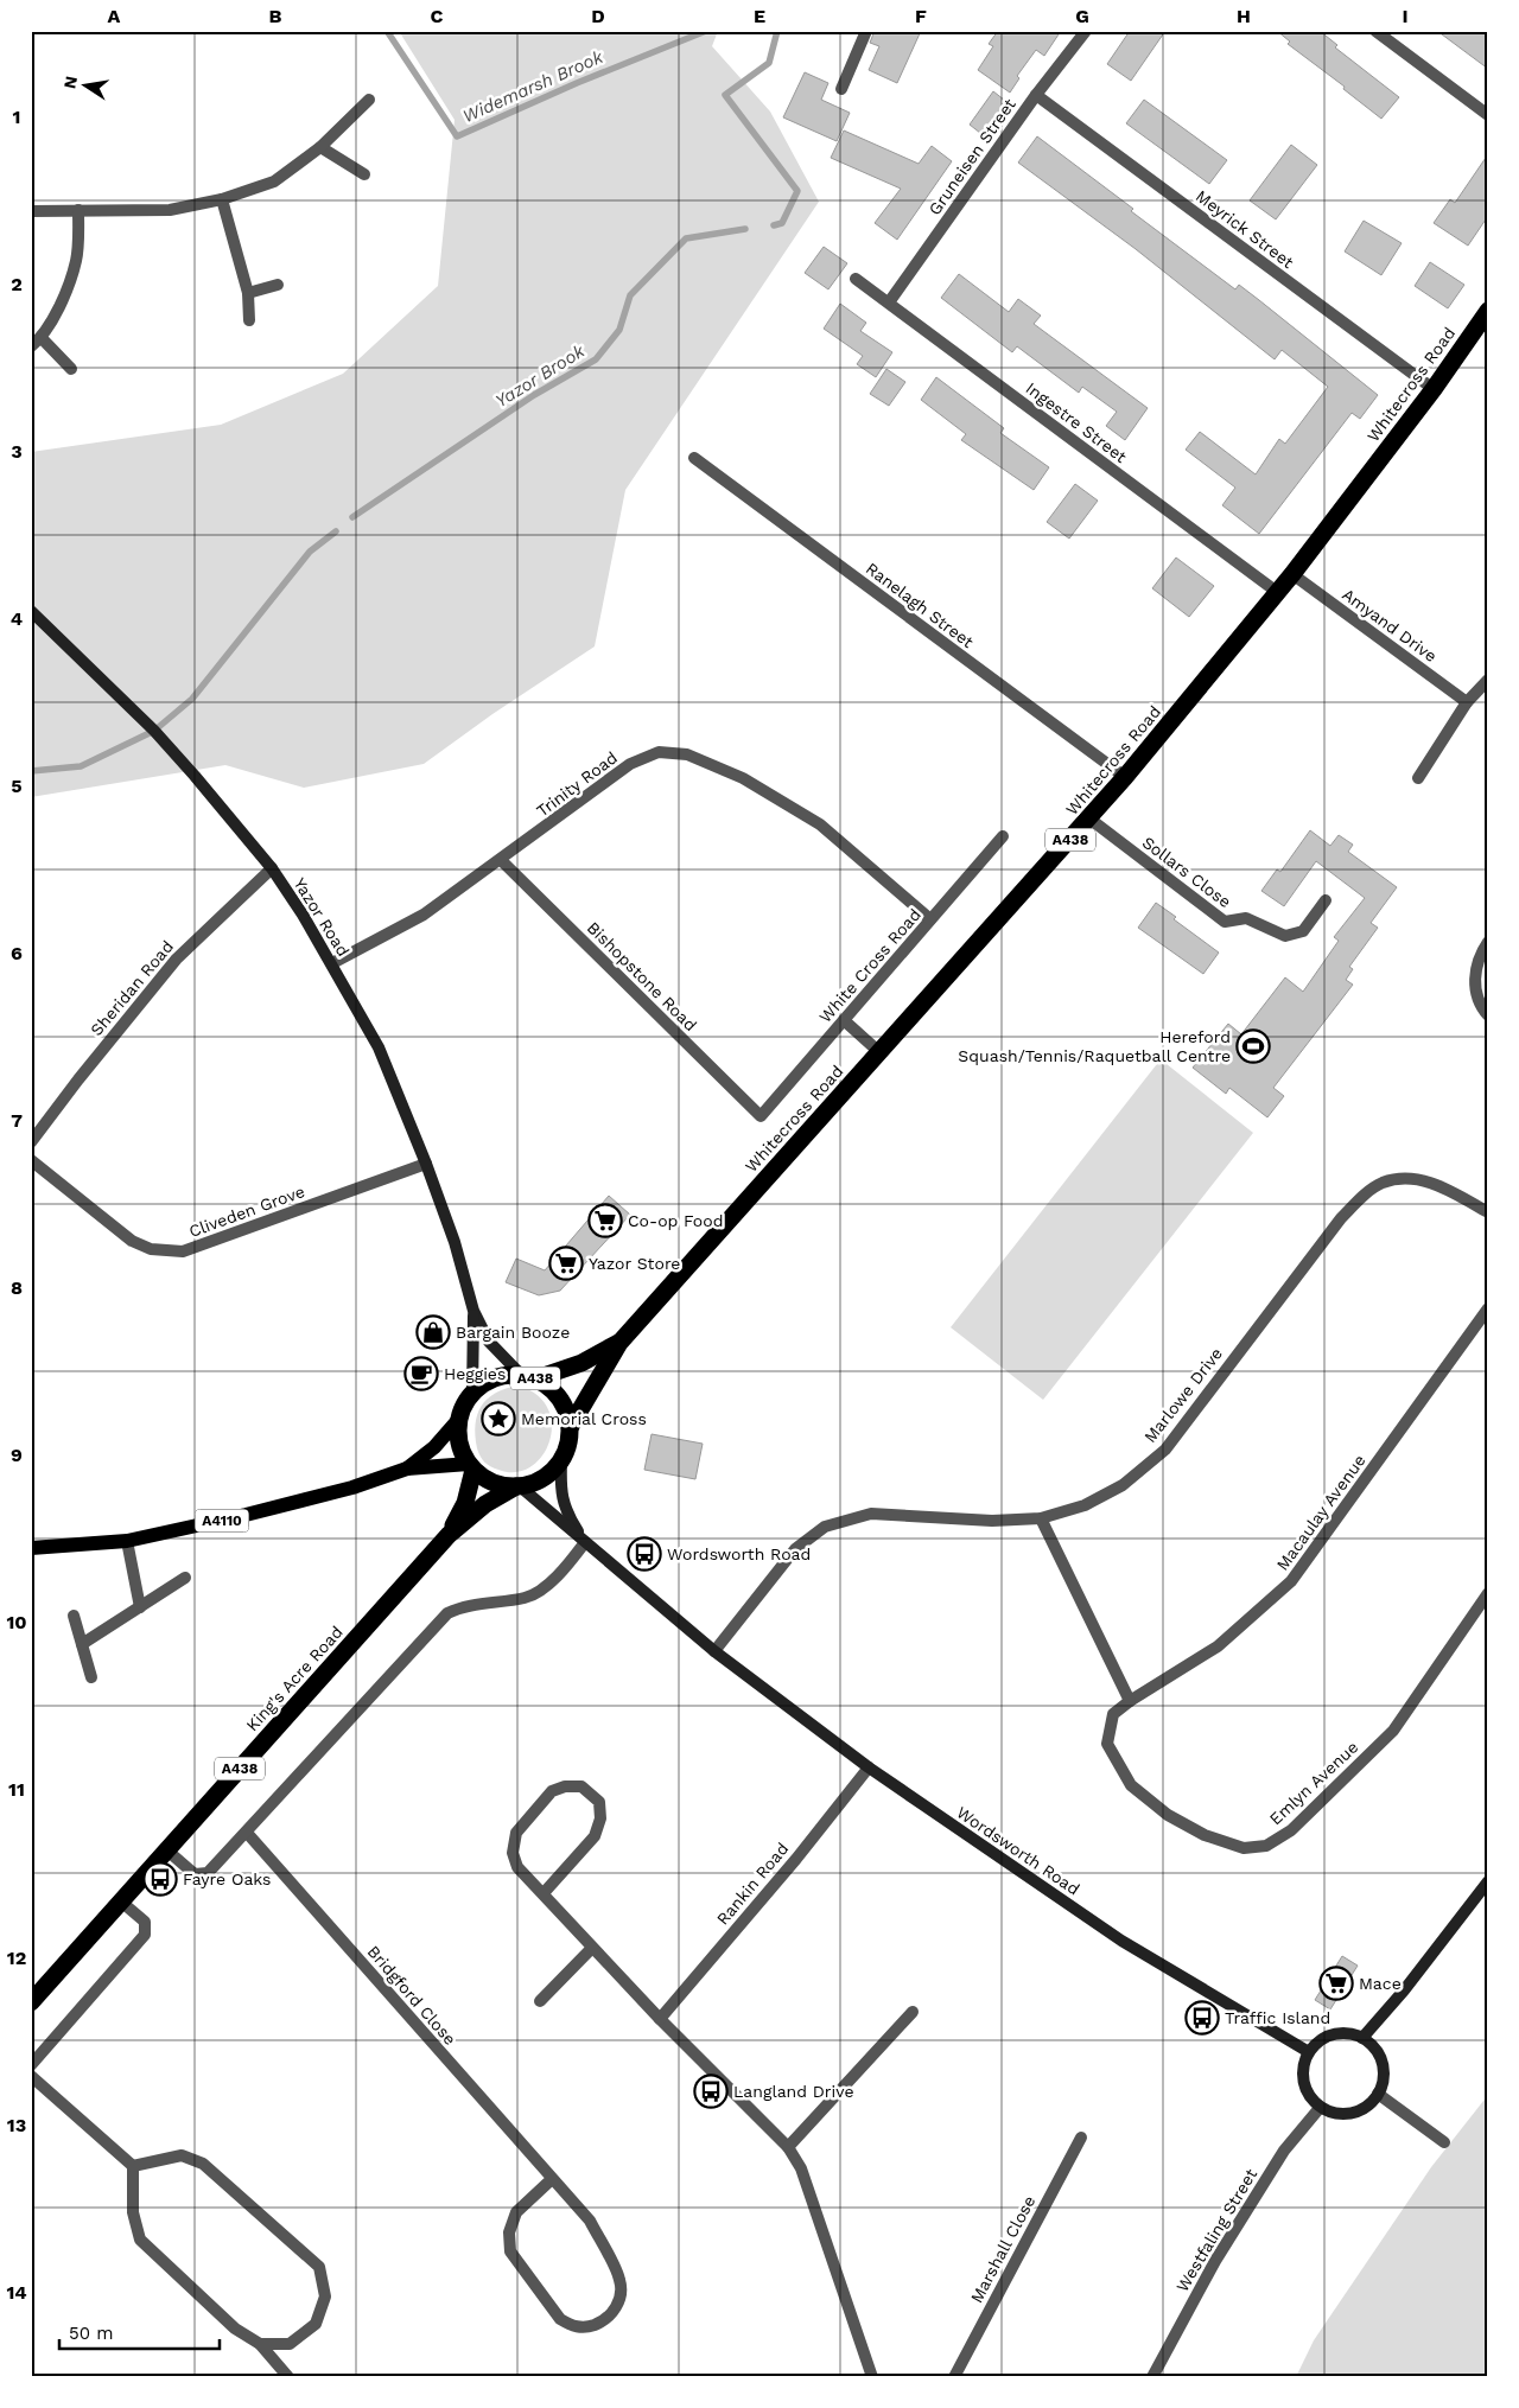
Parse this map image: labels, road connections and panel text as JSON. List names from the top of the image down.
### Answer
{
  "streets": {
    "highway": ["Whitecross Road", "A438", "King's Acre Road"],
    "main road": ["A4110"],
    "street": [
      "Gruneisen Street",
      "Meyrick Street",
      "Ingestre Street",
      "Ranelagh Street",
      "Amyand Drive",
      "Trinity Road",
      "Sollars Close",
      "Yazor Road",
      "White Cross Road",
      "Bishopstone Road",
      "Sheridan Road",
      "Cliveden Grove",
      "Marlowe Drive",
      "Macaulay Avenue",
      "Emlyn Avenue",
      "Wordsworth Road",
      "Rankin Road",
      "Bridgford Close",
      "Westfaling Street",
      "Marshall Close"
    ]
  },
  "crossings": [
    ["Gruneisen Street", "Meyrick Street"],
    ["Gruneisen Street", "Ingestre Street"],
    ["Meyrick Street", "Whitecross Road"],
    ["Whitecross Road", "Ingestre Street"],
    ["Whitecross Road", "Ranelagh Street"],
    ["Whitecross Road", "Amyand Drive"],
    ["Whitecross Road", "A438"],
    ["Whitecross Road", "Sollars Close"],
    ["Whitecross Road", "Yazor Road"],
    ["Whitecross Road", "A4110"],
    ["Whitecross Road", "King's Acre Road"],
    ["Whitecross Road", "Wordsworth Road"],
    ["Trinity Road", "Yazor Road"],
    ["Trinity Road", "White Cross Road"],
    ["Trinity Road", "Bishopstone Road"],
    ["A438", "Yazor Road"],
    ["A438", "A4110"],
    ["A438", "King's Acre Road"],
    ["A438", "Wordsworth Road"],
    ["Yazor Road", "Sheridan Road"],
    ["Yazor Road", "Cliveden Grove"],
    ["Yazor Road", "A4110"],
    ["Yazor Road", "King's Acre Road"],
    ["Yazor Road", "Wordsworth Road"],
    ["White Cross Road", "Bishopstone Road"],
    ["Marlowe Drive", "Wordsworth Road"],
    ["Macaulay Avenue", "Emlyn Avenue"],
    ["A4110", "King's Acre Road"],
    ["A4110", "Wordsworth Road"],
    ["King's Acre Road", "Wordsworth Road"],
    ["Wordsworth Road", "Rankin Road"],
    ["Wordsworth Road", "Westfaling Street"]
  ],
  "water": ["Widemarsh Brook", "Yazor Brook"],
  "places": {
    "sports": ["Hereford Squash/Tennis/Raquetball Centre"],
    "supermarket": ["Co-op Food", "Yazor Store", "Mace"],
    "shop": ["Bargain Booze"],
    "cafe": ["Heggies"],
    "place": ["Memorial Cross"],
    "bus stop": [
      "Wordsworth Road",
      "Fayre Oaks",
      "Traffic Island",
      "Langland Drive"
    ]
  },
  "scale_bar": "50 m",
  "north": "left",
  "grid": {
    "columns": [
      "A",
      "B",
      "C",
      "D",
      "E",
      "F",
      "G",
      "H",
      "I"
    ],
    "rows": [
      "1",
      "2",
      "3",
      "4",
      "5",
      "6",
      "7",
      "8",
      "9",
      "10",
      "11",
      "12",
      "13",
      "14"
    ]
  }
}
